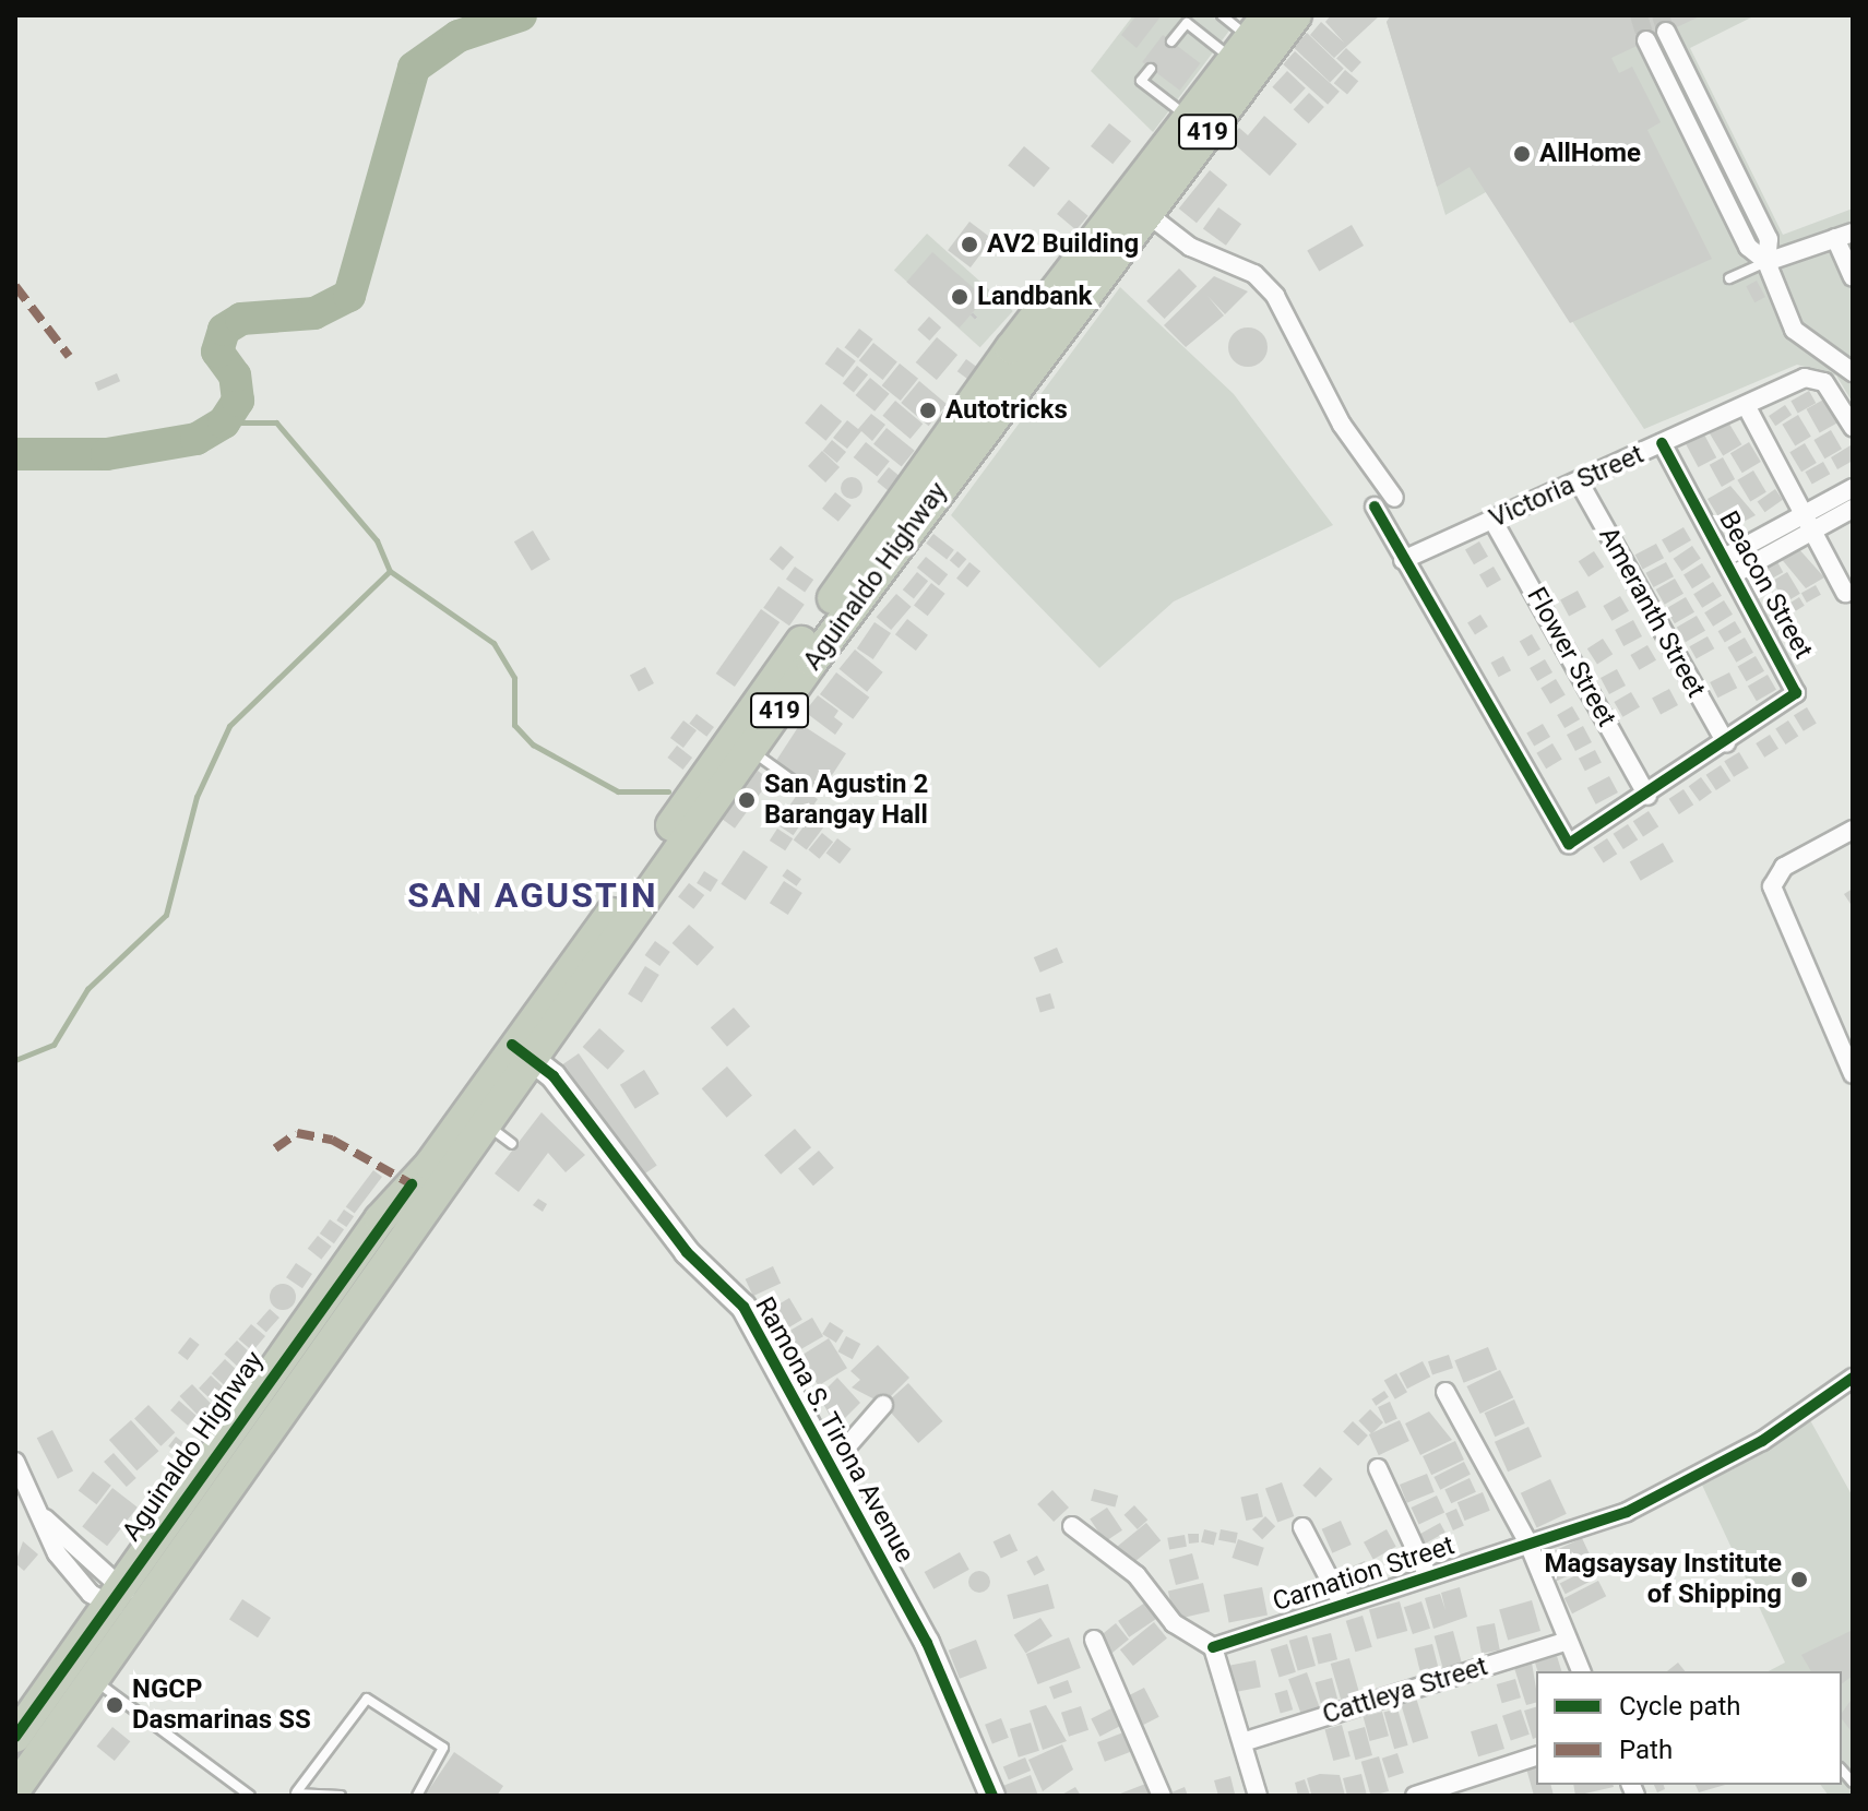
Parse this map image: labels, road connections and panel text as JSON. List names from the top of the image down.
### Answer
{
  "streets": {
    "highway": ["419", "Aguinaldo Highway"],
    "street": [
      "Victoria Street",
      "Beacon Street",
      "Ameranth Street",
      "Flower Street",
      "Ramona S. Tirona Avenue",
      "Carnation Street",
      "Cattleya Street"
    ]
  },
  "crossings": [
    ["Victoria Street", "Beacon Street"],
    ["Victoria Street", "Ameranth Street"],
    ["Victoria Street", "Flower Street"],
    ["Aguinaldo Highway", "Ramona S. Tirona Avenue"],
    ["Beacon Street", "Ameranth Street"],
    ["Beacon Street", "Flower Street"]
  ],
  "districts": ["SAN AGUSTIN"],
  "places": [
    "AllHome",
    "AV2 Building",
    "Landbank",
    "Autotricks",
    "San Agustin 2 Barangay Hall",
    "Magsaysay Institute of Shipping",
    "NGCP Dasmarinas SS"
  ],
  "legend": ["Cycle path", "Path"]
}
